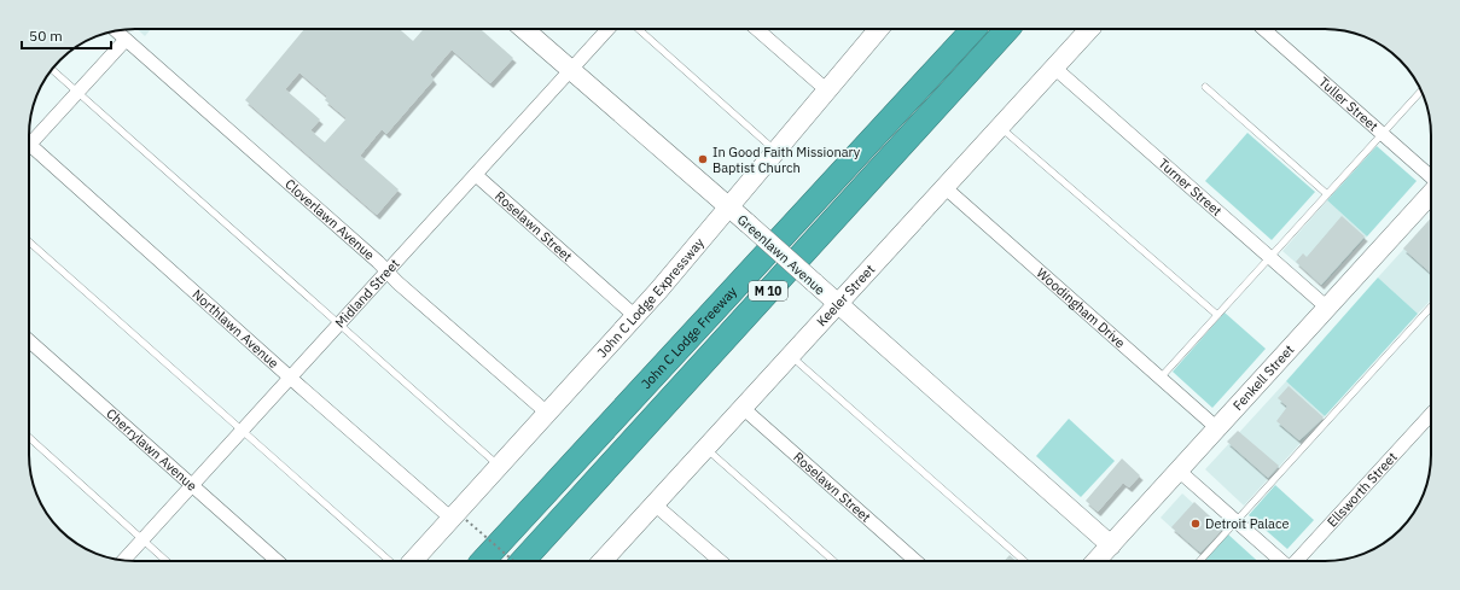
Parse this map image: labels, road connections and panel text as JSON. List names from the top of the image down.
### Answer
{
  "streets": {
    "highway": ["M 10", "John C Lodge Freeway"],
    "main road": [
      "Greenlawn Avenue",
      "Keeler Street",
      "John C Lodge Expressway",
      "Fenkell Street"
    ],
    "street": [
      "Tuller Street",
      "Turner Street",
      "Cloverlawn Avenue",
      "Roselawn Street",
      "Midland Street",
      "Woodingham Drive",
      "Northlawn Avenue",
      "Cherrylawn Avenue",
      "Ellsworth Street"
    ]
  },
  "crossings": [
    ["Turner Street", "Keeler Street"],
    ["Turner Street", "Fenkell Street"],
    ["Cloverlawn Avenue", "Midland Street"],
    ["Cloverlawn Avenue", "John C Lodge Expressway"],
    ["Roselawn Street", "Midland Street"],
    ["Roselawn Street", "Keeler Street"],
    ["Roselawn Street", "John C Lodge Expressway"],
    ["Greenlawn Avenue", "Midland Street"],
    ["Greenlawn Avenue", "Keeler Street"],
    ["Greenlawn Avenue", "John C Lodge Expressway"],
    ["Greenlawn Avenue", "Fenkell Street"],
    ["Midland Street", "Northlawn Avenue"],
    ["Midland Street", "Cherrylawn Avenue"],
    ["Keeler Street", "Woodingham Drive"],
    ["John C Lodge Expressway", "Northlawn Avenue"],
    ["Woodingham Drive", "Fenkell Street"]
  ],
  "places": ["In Good Faith Missionary Baptist Church", "Detroit Palace"],
  "scale_bar": "50 m"
}
